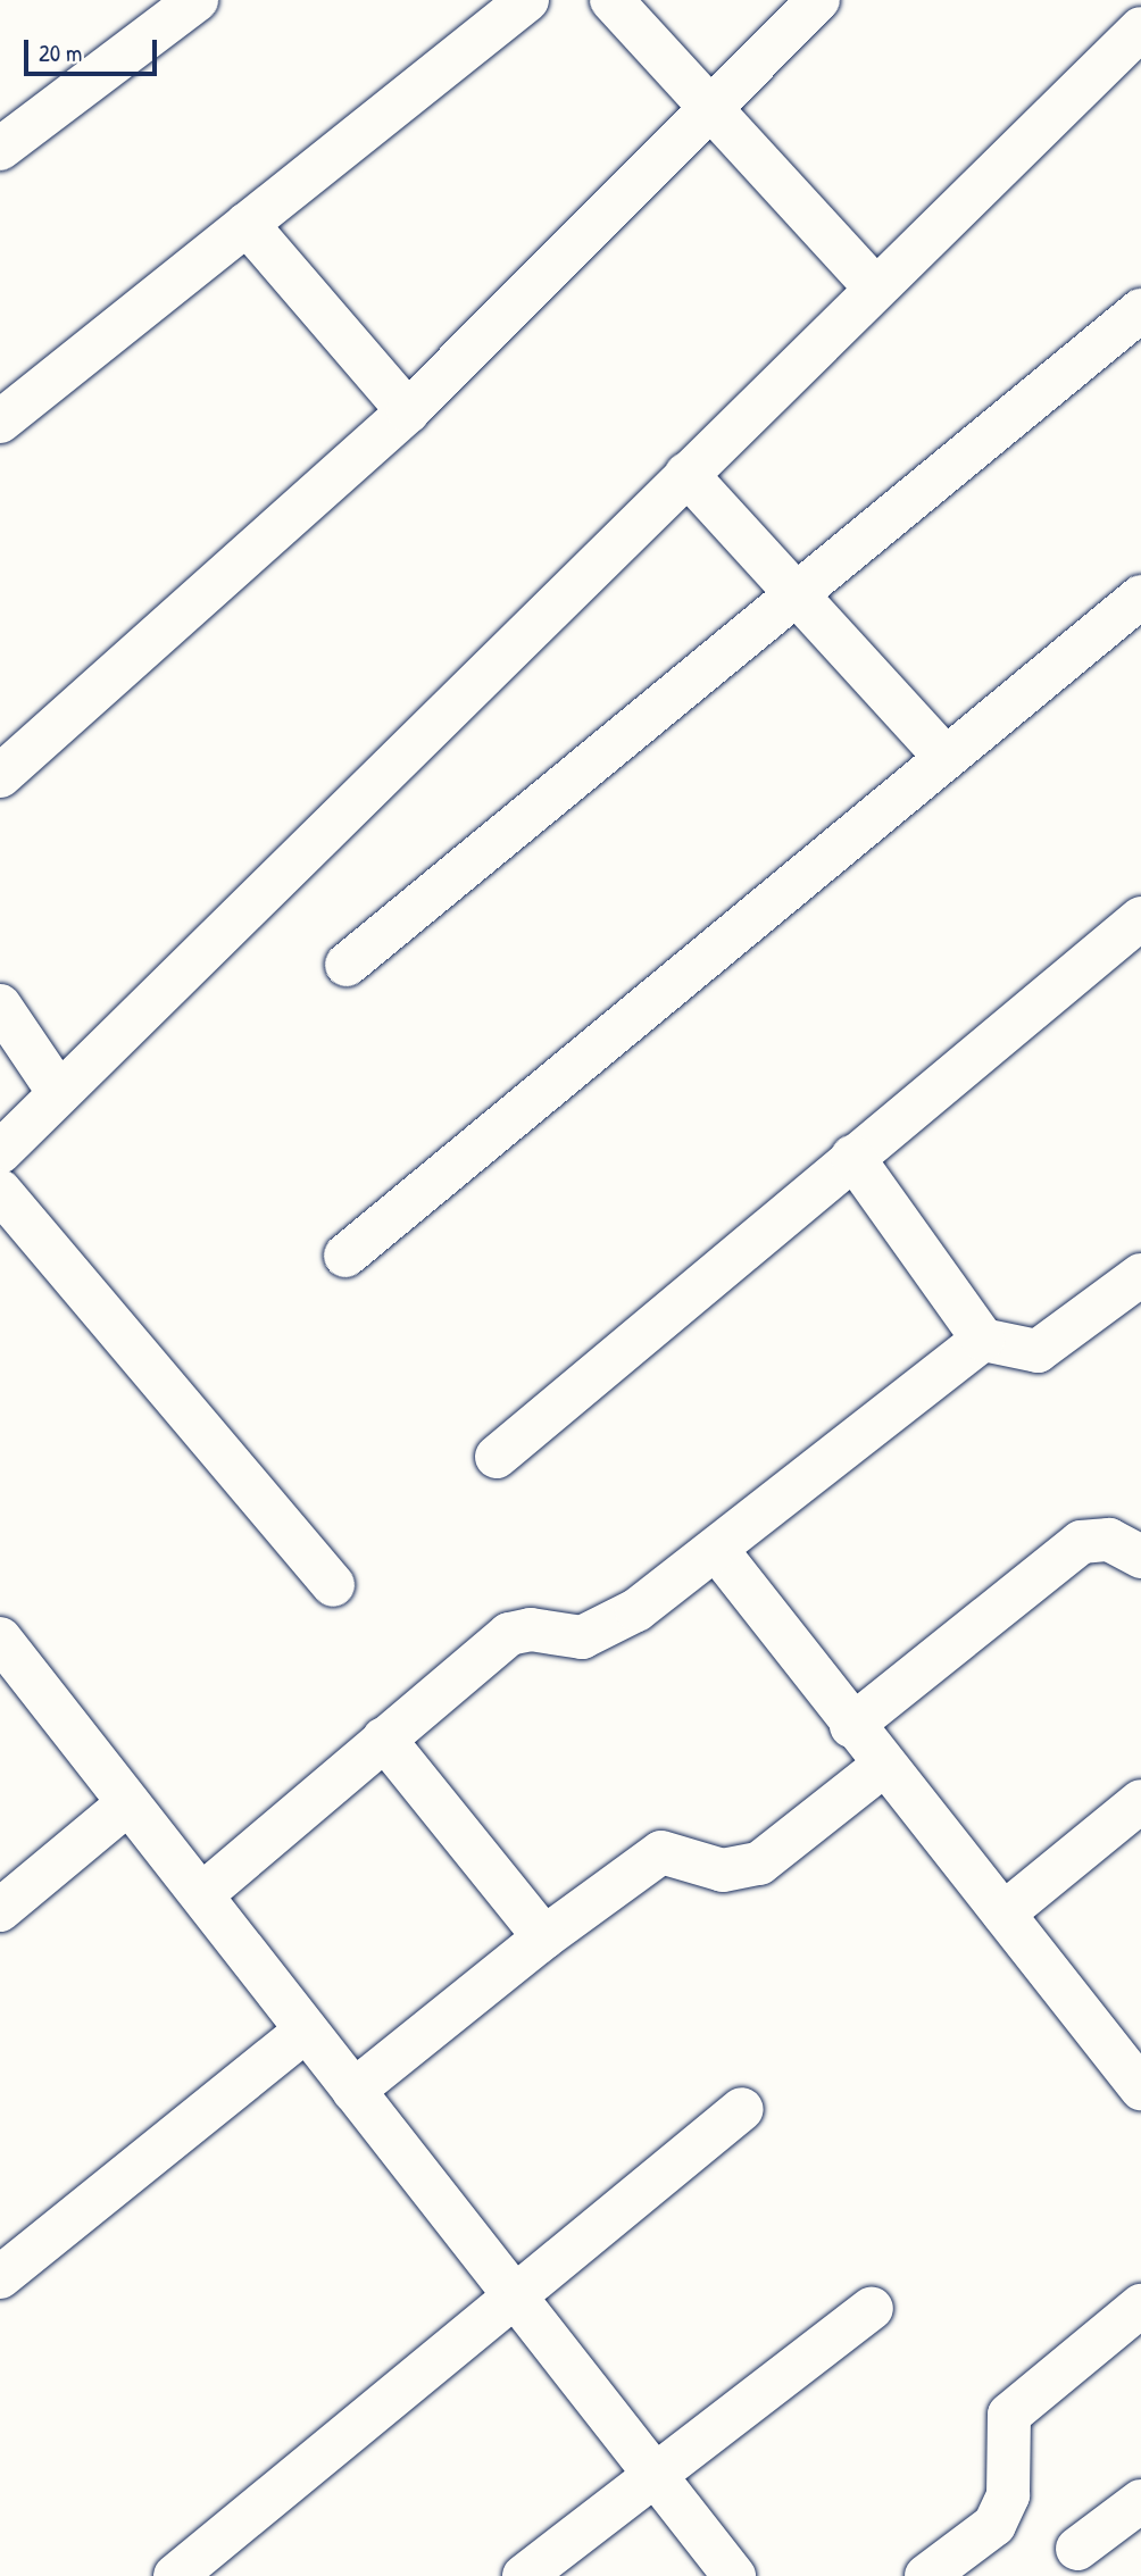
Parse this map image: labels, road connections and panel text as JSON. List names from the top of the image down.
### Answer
{
  "scale_bar": "20 m"
}
